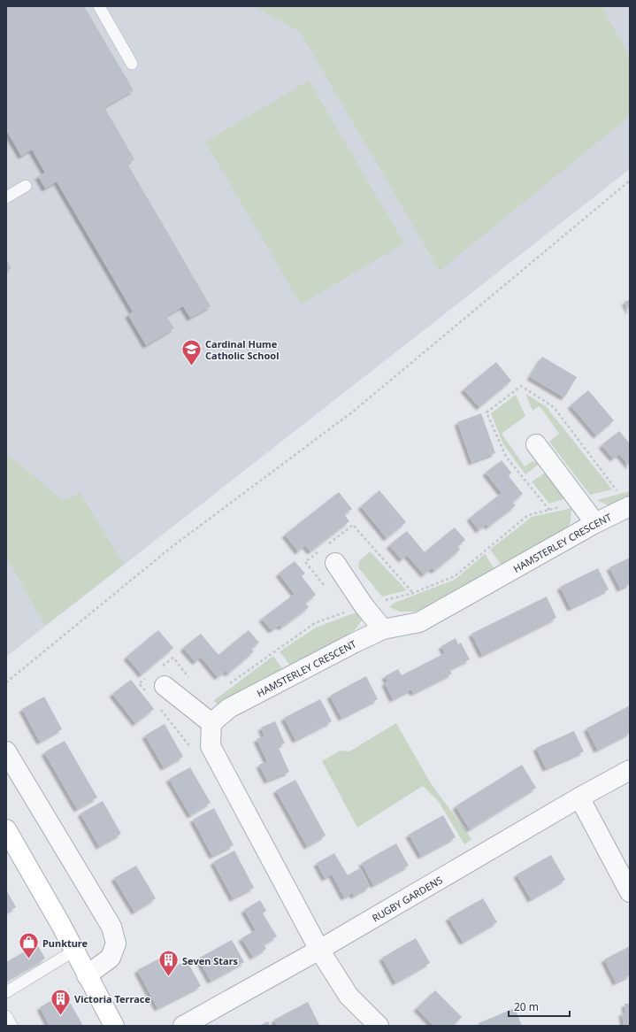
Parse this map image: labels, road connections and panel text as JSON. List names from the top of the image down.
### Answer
{
  "streets": {
    "street": ["HAMSTERLEY CRESCENT", "RUGBY GARDENS"]
  },
  "places": {
    "school or university": ["Cardinal Hume Catholic School"],
    "shop": ["Punkture"],
    "building": ["Seven Stars", "Victoria Terrace"]
  },
  "scale_bar": "20 m"
}
